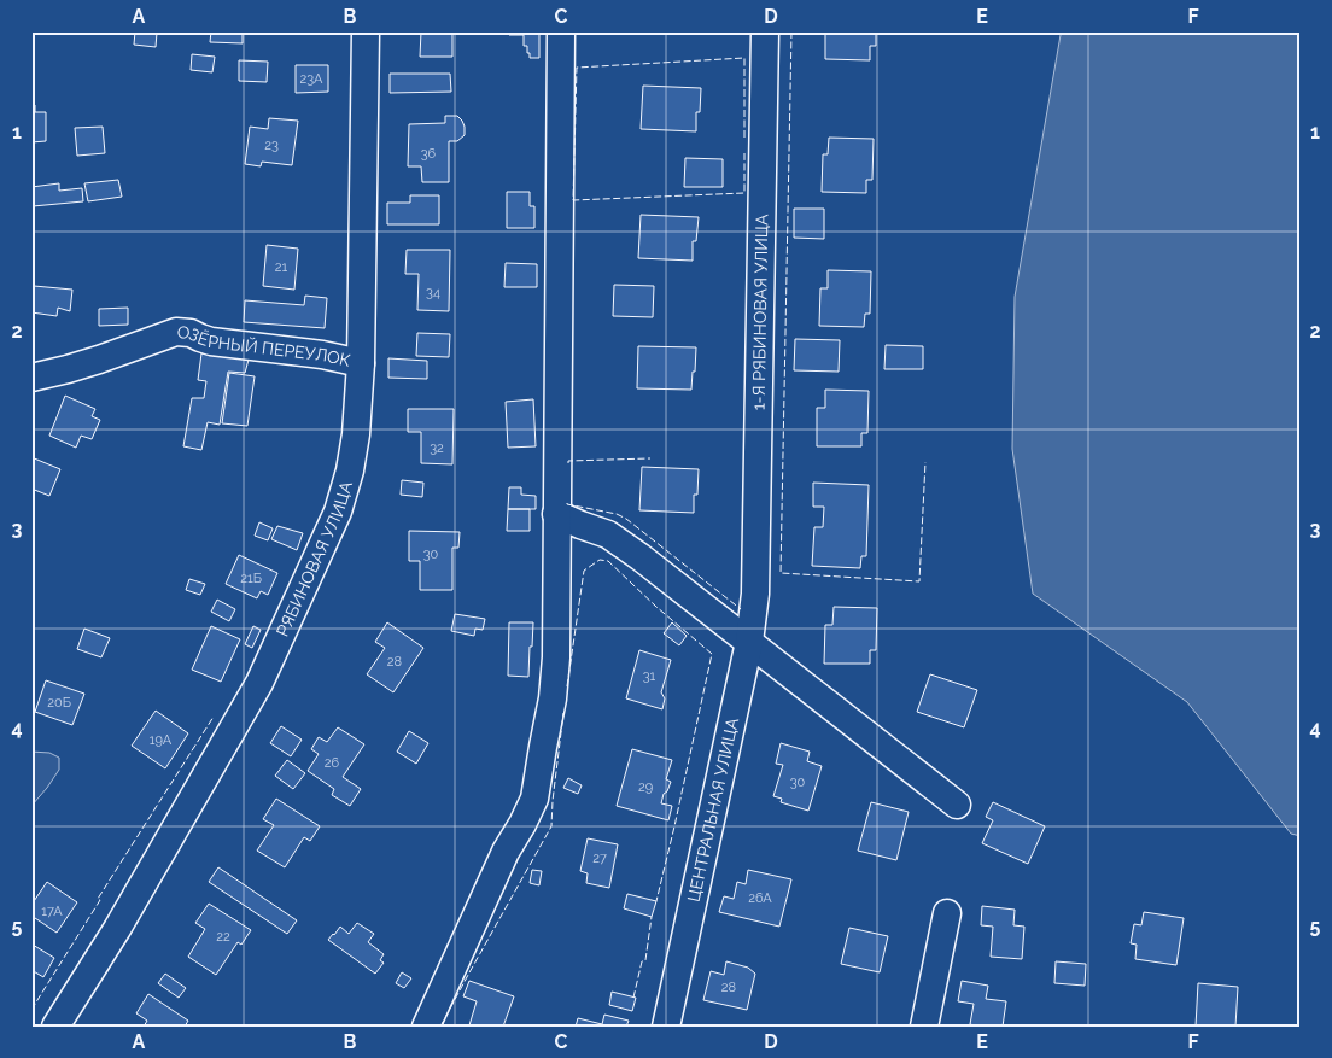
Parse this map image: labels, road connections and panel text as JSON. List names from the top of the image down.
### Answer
{
  "streets": {
    "street": [
      "1-Я РЯБИНОВАЯ УЛИЦА",
      "ОЗЁРНЫЙ ПЕРЕУЛОК",
      "РЯБИНОВАЯ УЛИЦА",
      "ЦЕНТРАЛЬНАЯ УЛИЦА"
    ]
  },
  "crossings": [
    ["1-Я РЯБИНОВАЯ УЛИЦА", "ЦЕНТРАЛЬНАЯ УЛИЦА"],
    ["ОЗЁРНЫЙ ПЕРЕУЛОК", "РЯБИНОВАЯ УЛИЦА"]
  ],
  "house_numbers": [
    "23А",
    "23",
    "36",
    "21",
    "34",
    "32",
    "30",
    "21Б",
    "28",
    "31",
    "20Б",
    "19А",
    "26",
    "30",
    "29",
    "27",
    "26А",
    "17А",
    "22",
    "28"
  ],
  "grid": {
    "columns": [
      "A",
      "B",
      "C",
      "D",
      "E",
      "F"
    ],
    "rows": [
      "1",
      "2",
      "3",
      "4",
      "5"
    ]
  }
}
